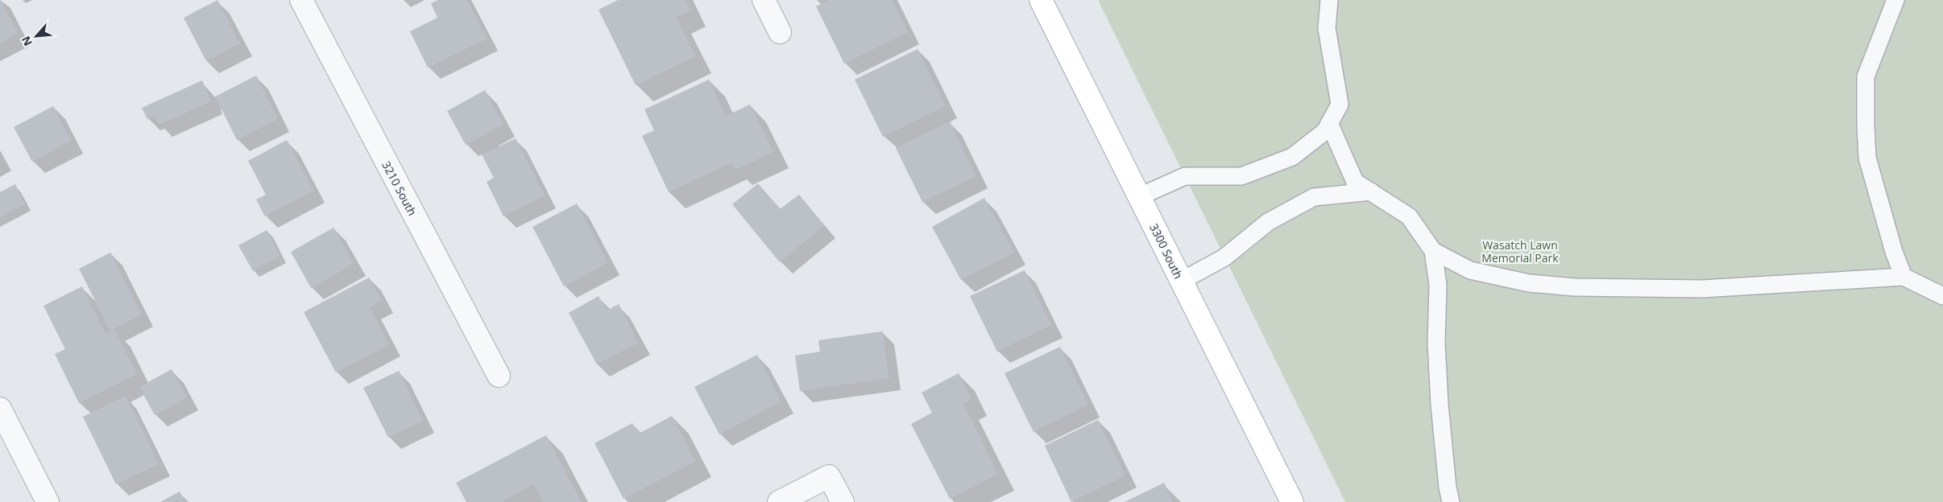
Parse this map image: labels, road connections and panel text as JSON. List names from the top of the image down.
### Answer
{
  "streets": {
    "main road": ["3300 South"],
    "street": ["3210 South"]
  },
  "parks": ["Wasatch Lawn Memorial Park"],
  "north": "bottom left"
}
